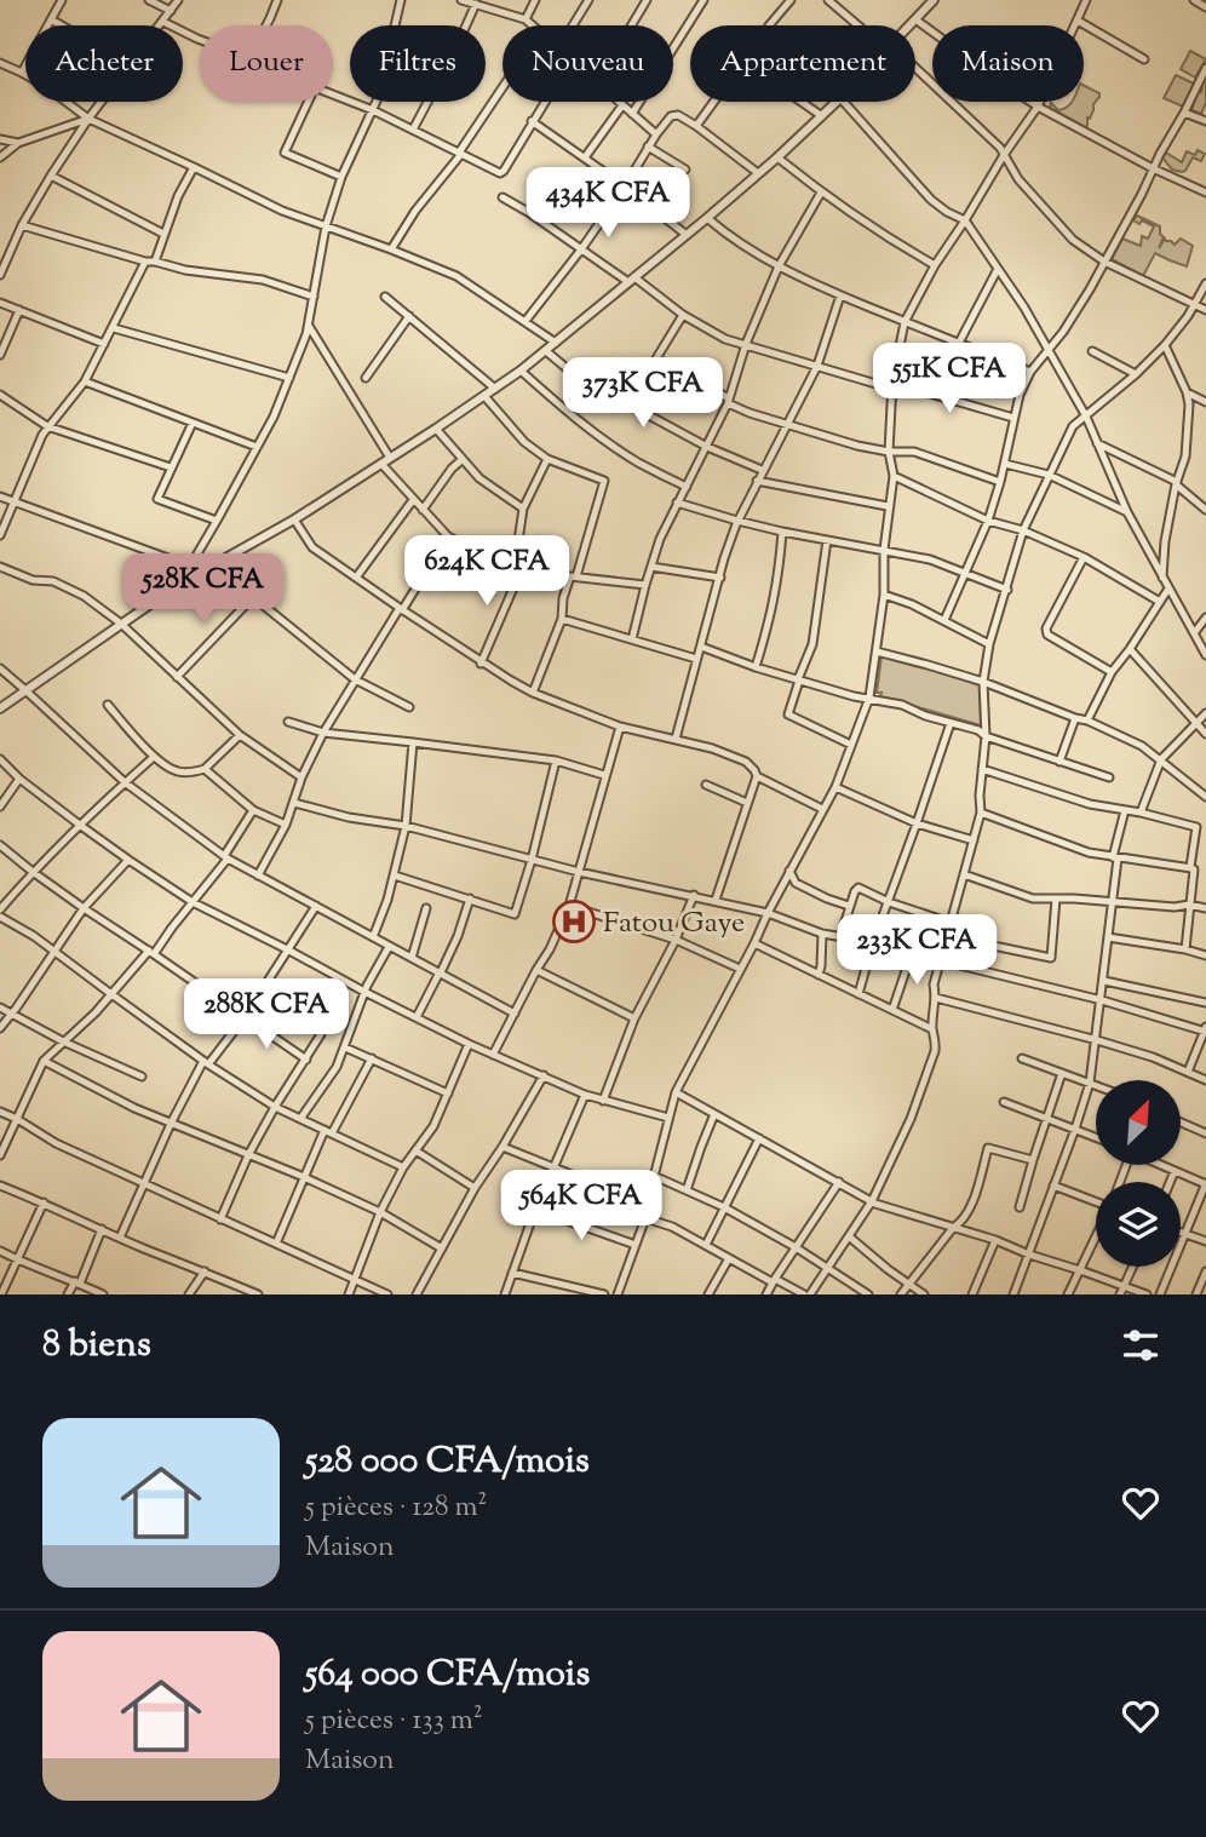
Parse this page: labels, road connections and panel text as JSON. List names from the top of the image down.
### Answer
{
  "places": {
    "hospital": ["Fatou Gaye"]
  },
  "north": "top right",
  "page": {
    "chip": [
      "Acheter",
      "Louer",
      "Filtres",
      "Nouveau",
      "Appartement",
      "Maison"
    ],
    "price": [
      "434K CFA",
      "551K CFA",
      "373K CFA",
      "624K CFA",
      "528K CFA",
      "233K CFA",
      "288K CFA",
      "564K CFA"
    ],
    "heading": "8 biens",
    "list": [
      {
        "name": "528 000 CFA/mois",
        "note": "5 pièces · 128 m² · Maison"
      },
      {
        "name": "564 000 CFA/mois",
        "note": "5 pièces · 133 m² · Maison"
      }
    ]
  }
}
